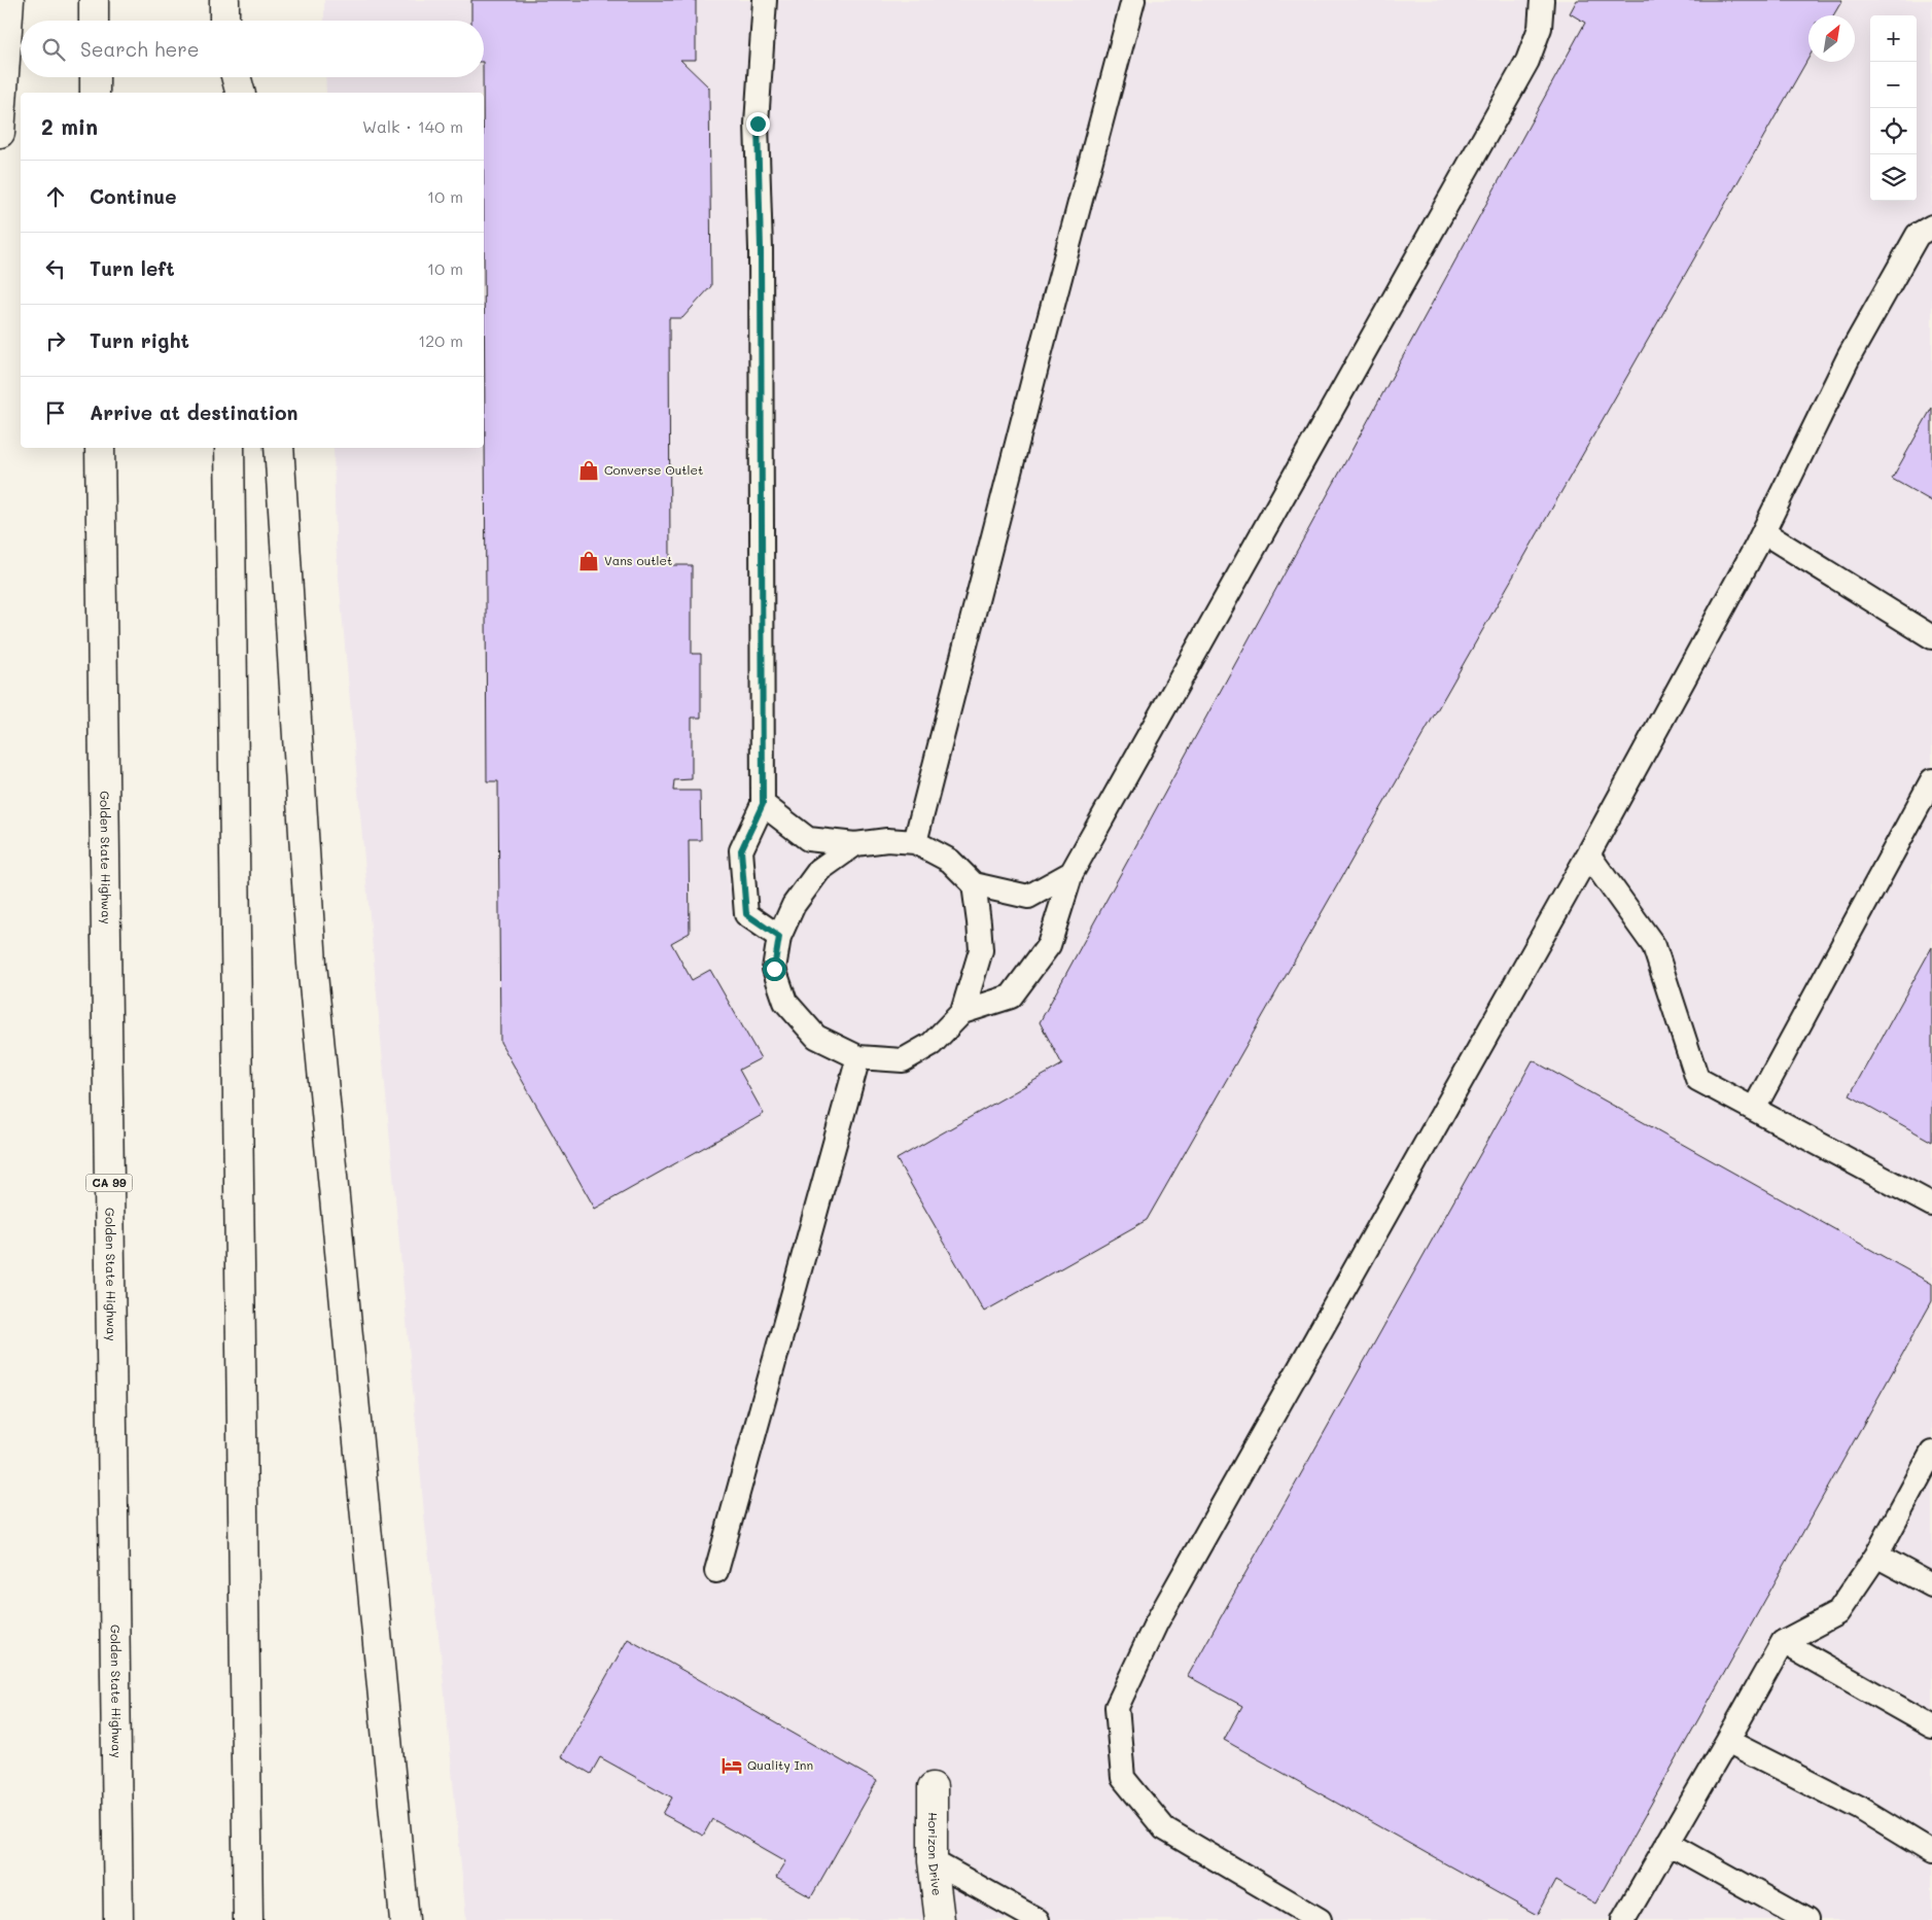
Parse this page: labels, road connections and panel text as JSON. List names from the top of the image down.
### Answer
{
  "streets": {
    "main road": ["Golden State Highway", "CA 99", "Horizon Drive"]
  },
  "places": {
    "shop": ["Converse Outlet", "Vans outlet"],
    "hotel": ["Quality Inn"]
  },
  "north": "top right",
  "page": {
    "map_buttons": ["+", "−"],
    "search": "Search here",
    "heading": ["2 min", "Walk · 140 m"],
    "list": [
      ["Continue", "10 m"],
      ["Turn left", "10 m"],
      ["Turn right", "120 m"],
      "Arrive at destination"
    ]
  }
}
